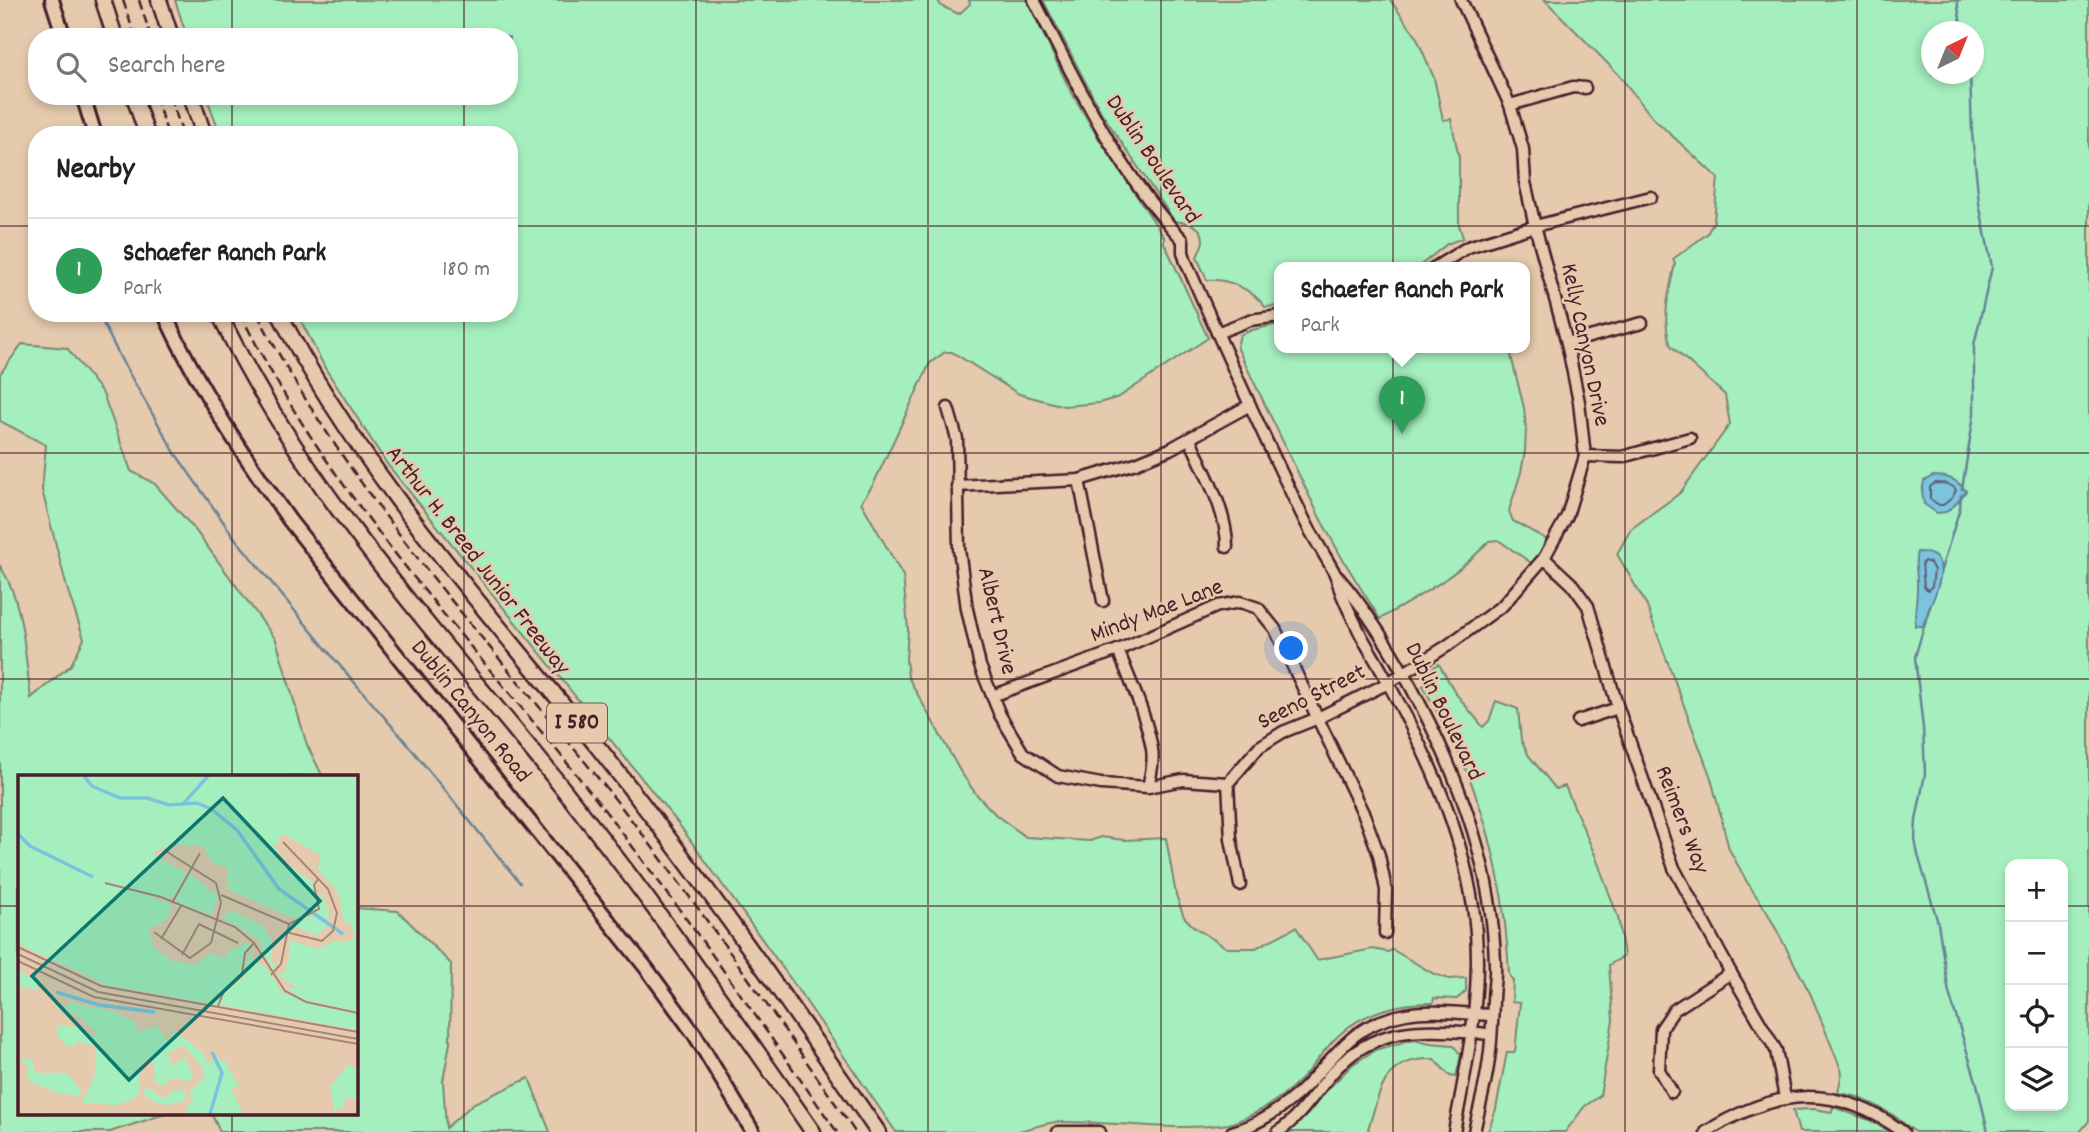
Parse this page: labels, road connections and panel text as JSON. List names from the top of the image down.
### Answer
{
  "streets": {
    "highway": ["Arthur H. Breed Junior Freeway", "I 580"],
    "main road": ["Dublin Canyon Road"],
    "street": [
      "Dublin Boulevard",
      "Kelly Canyon Drive",
      "Mindy Mae Lane",
      "Albert Drive",
      "Seeno Street",
      "Reimers Way"
    ]
  },
  "crossings": [
    ["Dublin Boulevard", "Kelly Canyon Drive"],
    ["Dublin Boulevard", "Seeno Street"],
    ["Kelly Canyon Drive", "Seeno Street"],
    ["Kelly Canyon Drive", "Reimers Way"],
    ["Mindy Mae Lane", "Albert Drive"],
    ["Mindy Mae Lane", "Seeno Street"],
    ["Albert Drive", "Seeno Street"]
  ],
  "north": "top right",
  "page": {
    "search": "Search here",
    "heading": "Nearby",
    "list": [
      {
        "mark": "1",
        "name": "Schaefer Ranch Park",
        "note": "Park",
        "value": "180 m"
      }
    ],
    "popup": ["Schaefer Ranch Park", "Park"],
    "pins": "1",
    "map_buttons": ["+", "−"]
  }
}
